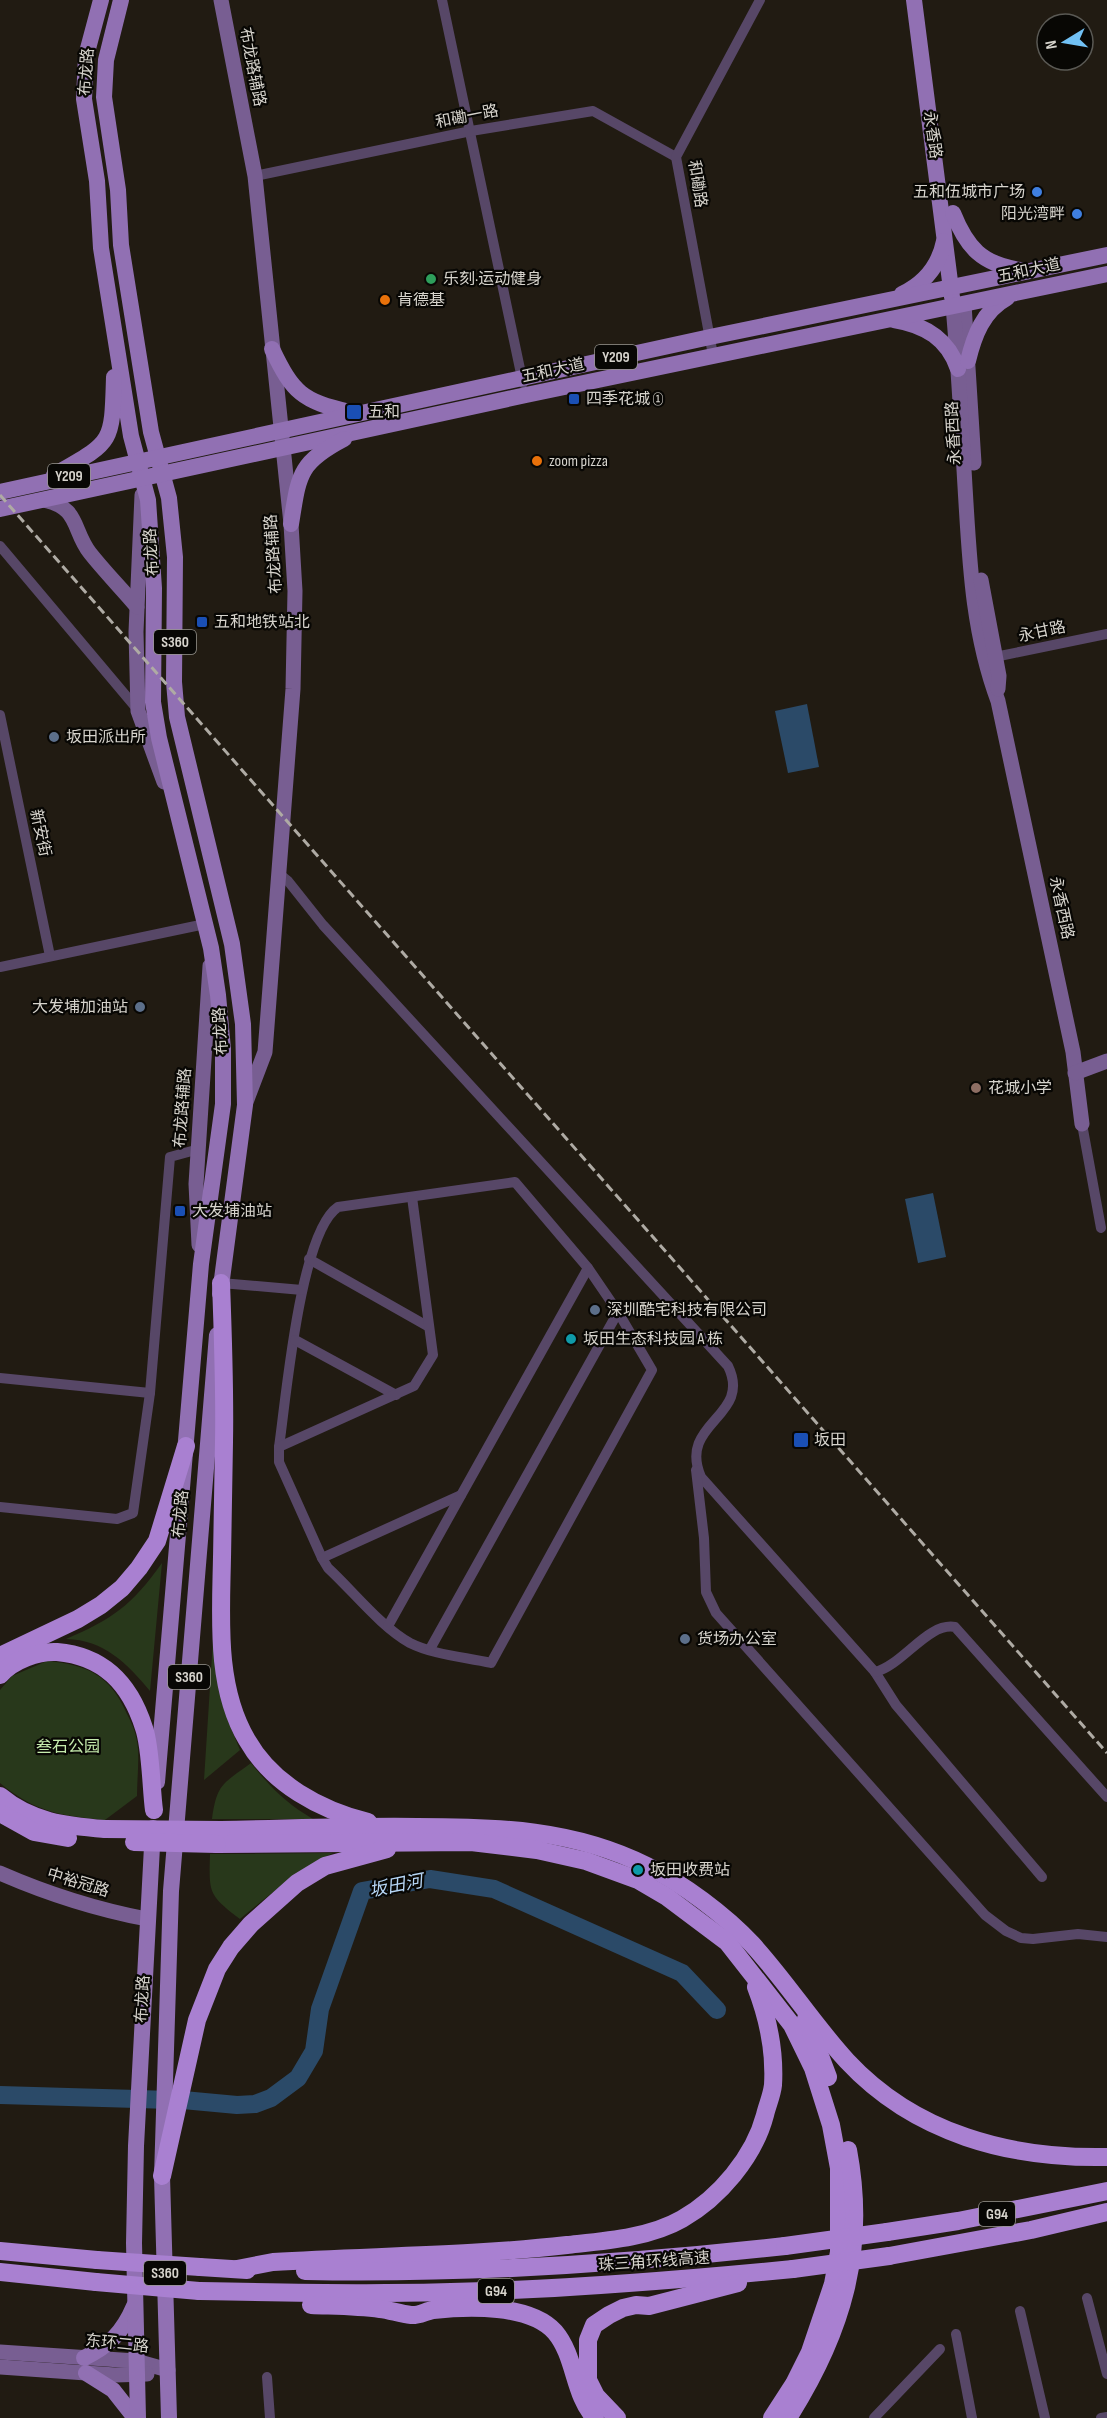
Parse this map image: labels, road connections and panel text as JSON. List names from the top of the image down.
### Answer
{
  "streets": {
    "highway": ["G94", "珠三角环线高速"],
    "main road": [
      "布龙路辅路",
      "布龙路",
      "永香路",
      "五和大道",
      "Y209",
      "永香西路",
      "S360",
      "中裕冠路",
      "东环二路"
    ],
    "street": [
      "和磡一路",
      "和磡路",
      "永甘路",
      "新安街"
    ]
  },
  "crossings": [
    ["布龙路辅路", "布龙路"],
    ["布龙路辅路", "和磡一路"],
    ["布龙路辅路", "五和大道"],
    ["布龙路", "五和大道"],
    ["布龙路", "S360"],
    ["布龙路", "中裕冠路"],
    ["和磡一路", "和磡路"],
    ["永香路", "五和大道"],
    ["永香路", "永香西路"],
    ["和磡路", "五和大道"],
    ["五和大道", "永香西路"],
    ["永香西路", "永甘路"],
    ["S360", "东环二路"],
    ["G94", "珠三角环线高速"]
  ],
  "water": ["坂田河"],
  "parks": ["叁石公园"],
  "places": {
    "other": [
      "五和伍城市广场",
      "阳光湾畔",
      "乐刻·运动健身",
      "肯德基",
      "zoom pizza",
      "坂田派出所",
      "大发埔加油站",
      "花城小学",
      "深圳酷宅科技有限公司",
      "坂田生态科技园 A 栋",
      "货场办公室",
      "坂田收费站"
    ],
    "transit": [
      "四季花城 ①",
      "五和",
      "五和地铁站北",
      "大发埔油站",
      "坂田"
    ]
  },
  "north": "left"
}
